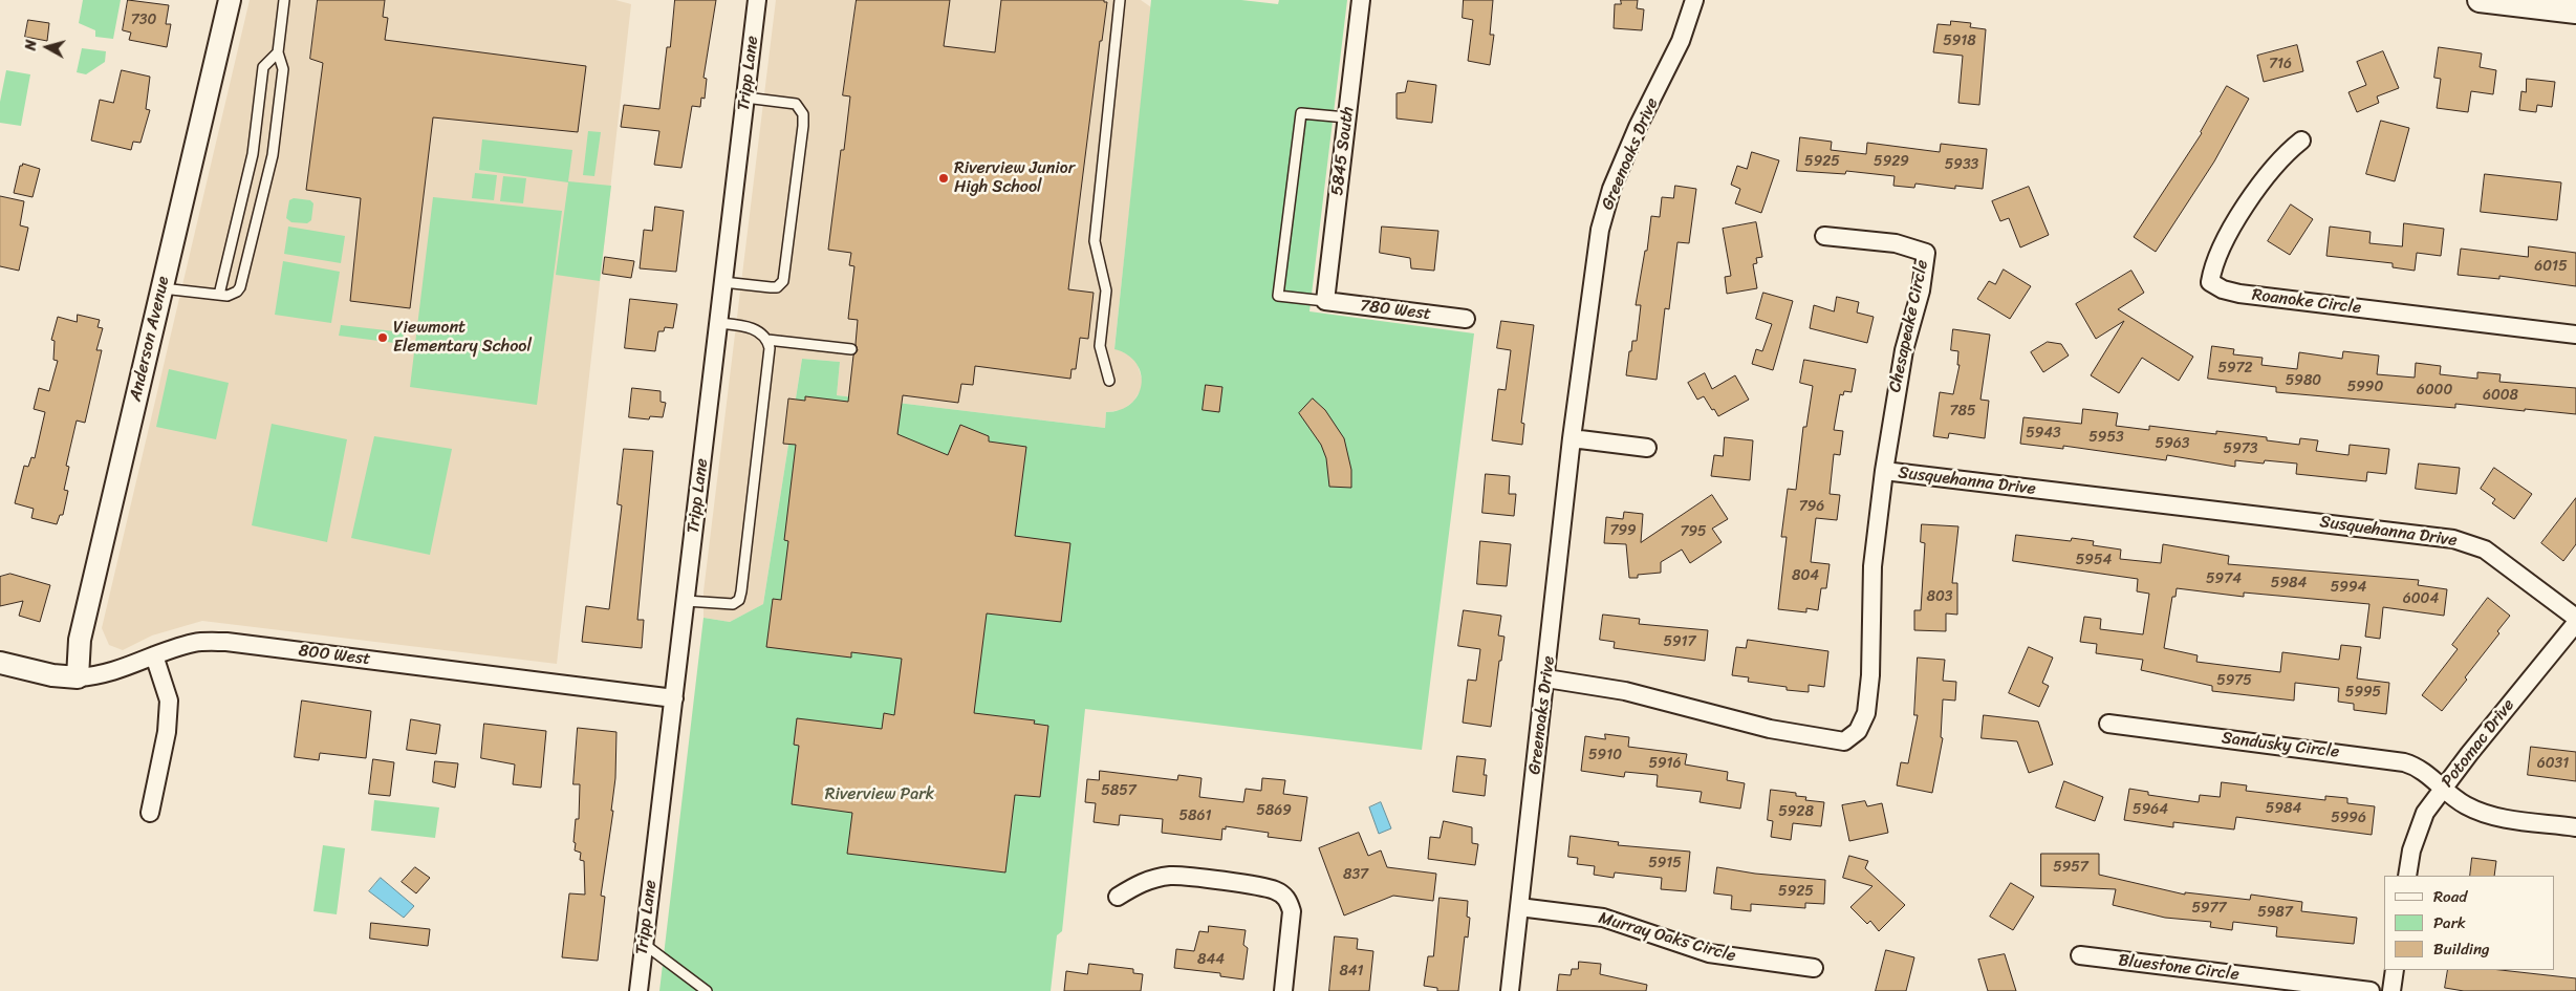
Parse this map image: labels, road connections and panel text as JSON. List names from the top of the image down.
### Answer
{
  "streets": {
    "street": [
      "Tripp Lane",
      "5845 South",
      "Greenoaks Drive",
      "Roanoke Circle",
      "780 West",
      "Chesapeake Circle",
      "Anderson Avenue",
      "Susquehanna Drive",
      "800 West",
      "Potomac Drive",
      "Sandusky Circle",
      "Murray Oaks Circle",
      "Bluestone Circle"
    ]
  },
  "crossings": [
    ["Tripp Lane", "800 West"],
    ["5845 South", "780 West"],
    ["Greenoaks Drive", "Susquehanna Drive"],
    ["Greenoaks Drive", "Murray Oaks Circle"],
    ["Chesapeake Circle", "Susquehanna Drive"],
    ["Anderson Avenue", "800 West"],
    ["Potomac Drive", "Sandusky Circle"]
  ],
  "parks": ["Riverview Park"],
  "places": ["Riverview Junior High School", "Viewmont Elementary School"],
  "house_numbers": [
    "730",
    "5918",
    "716",
    "5925",
    "5929",
    "5933",
    "6015",
    "5972",
    "5980",
    "5990",
    "6000",
    "6008",
    "785",
    "5943",
    "5953",
    "5963",
    "5973",
    "796",
    "799",
    "795",
    "5954",
    "804",
    "5974",
    "5984",
    "5994",
    "803",
    "6004",
    "5917",
    "5975",
    "5995",
    "5910",
    "5916",
    "6031",
    "5857",
    "5984",
    "5964",
    "5869",
    "5928",
    "5861",
    "5996",
    "5915",
    "5957",
    "837",
    "5925",
    "5977",
    "5987",
    "844",
    "841"
  ],
  "legend": ["Road", "Park", "Building"],
  "north": "left"
}
